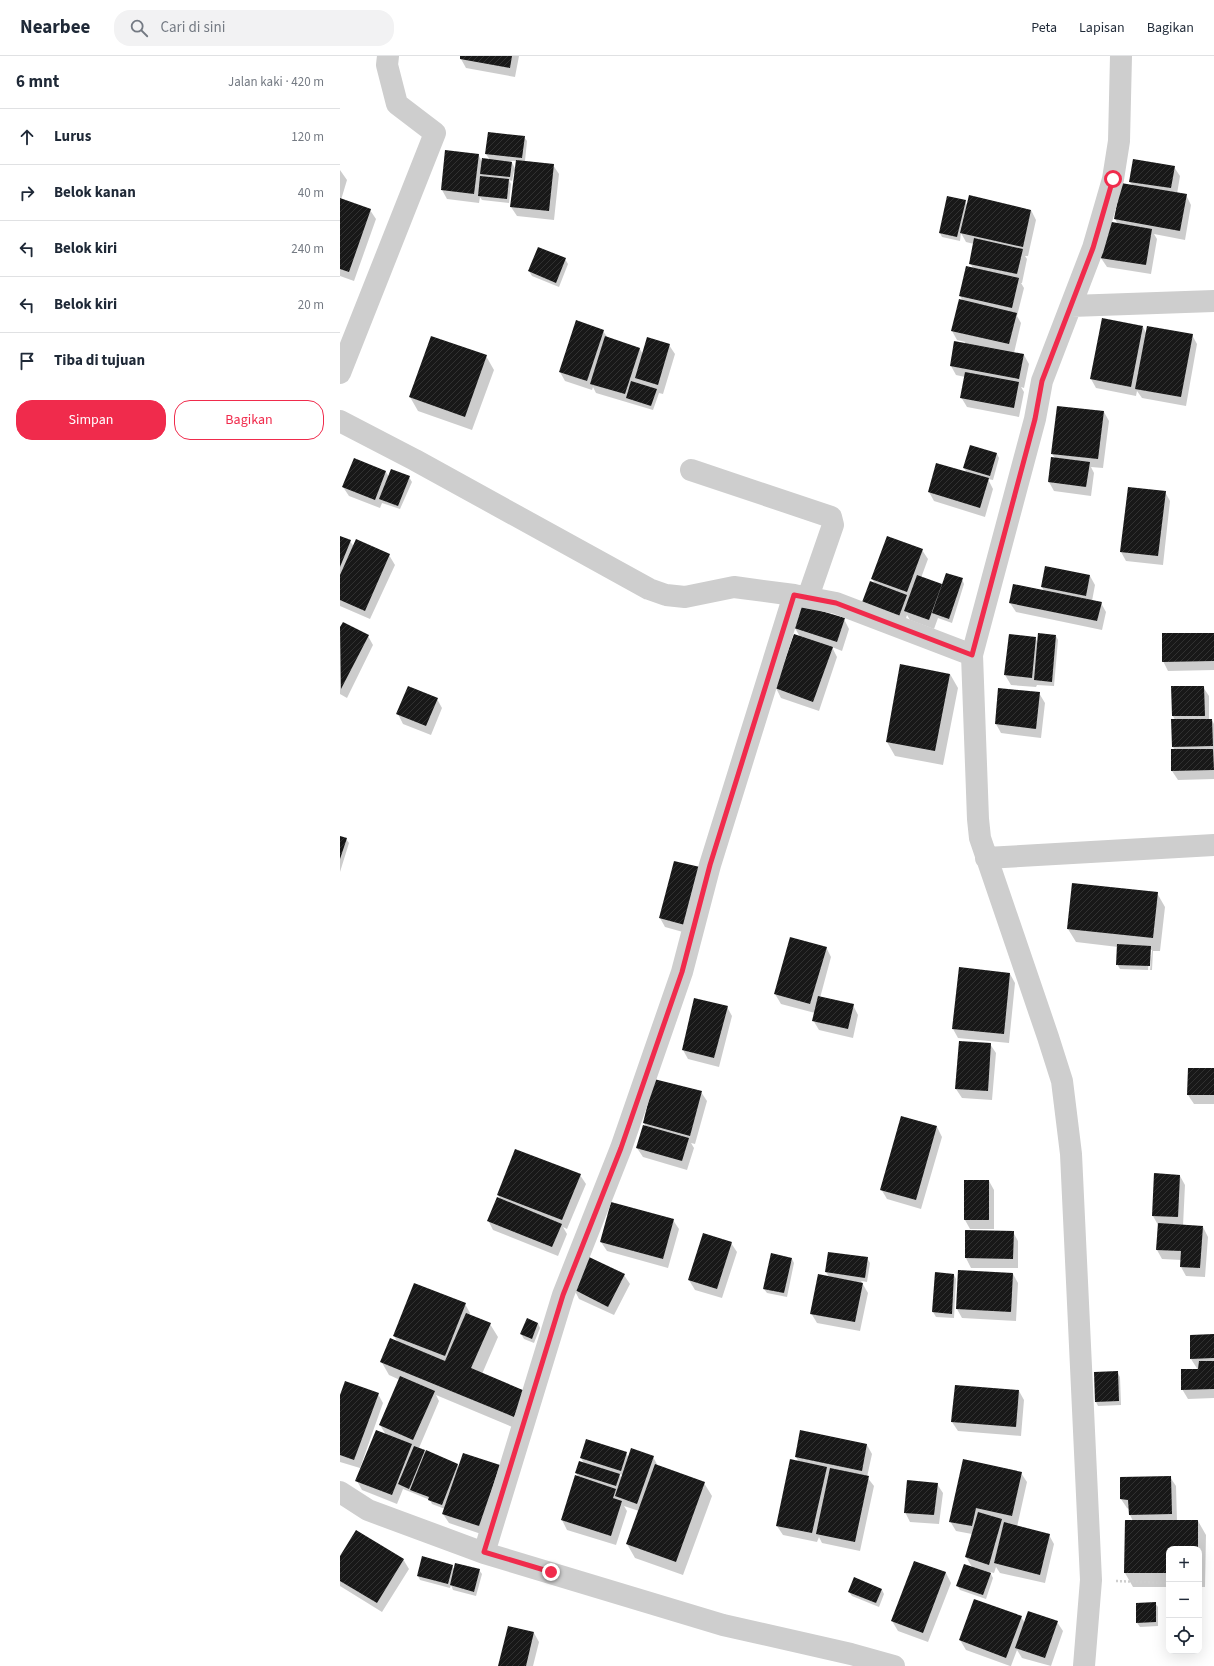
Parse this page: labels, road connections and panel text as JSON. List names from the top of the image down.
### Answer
{
  "page": {
    "header": "Nearbee",
    "search": "Cari di sini",
    "nav": ["Peta", "Lapisan", "Bagikan"],
    "heading": ["6 mnt", "Jalan kaki · 420 m"],
    "list": [
      ["Lurus", "120 m"],
      ["Belok kanan", "40 m"],
      ["Belok kiri", "240 m"],
      ["Belok kiri", "20 m"],
      "Tiba di tujuan"
    ],
    "buttons": ["Simpan", "Bagikan"],
    "map_buttons": ["+", "−"]
  }
}
